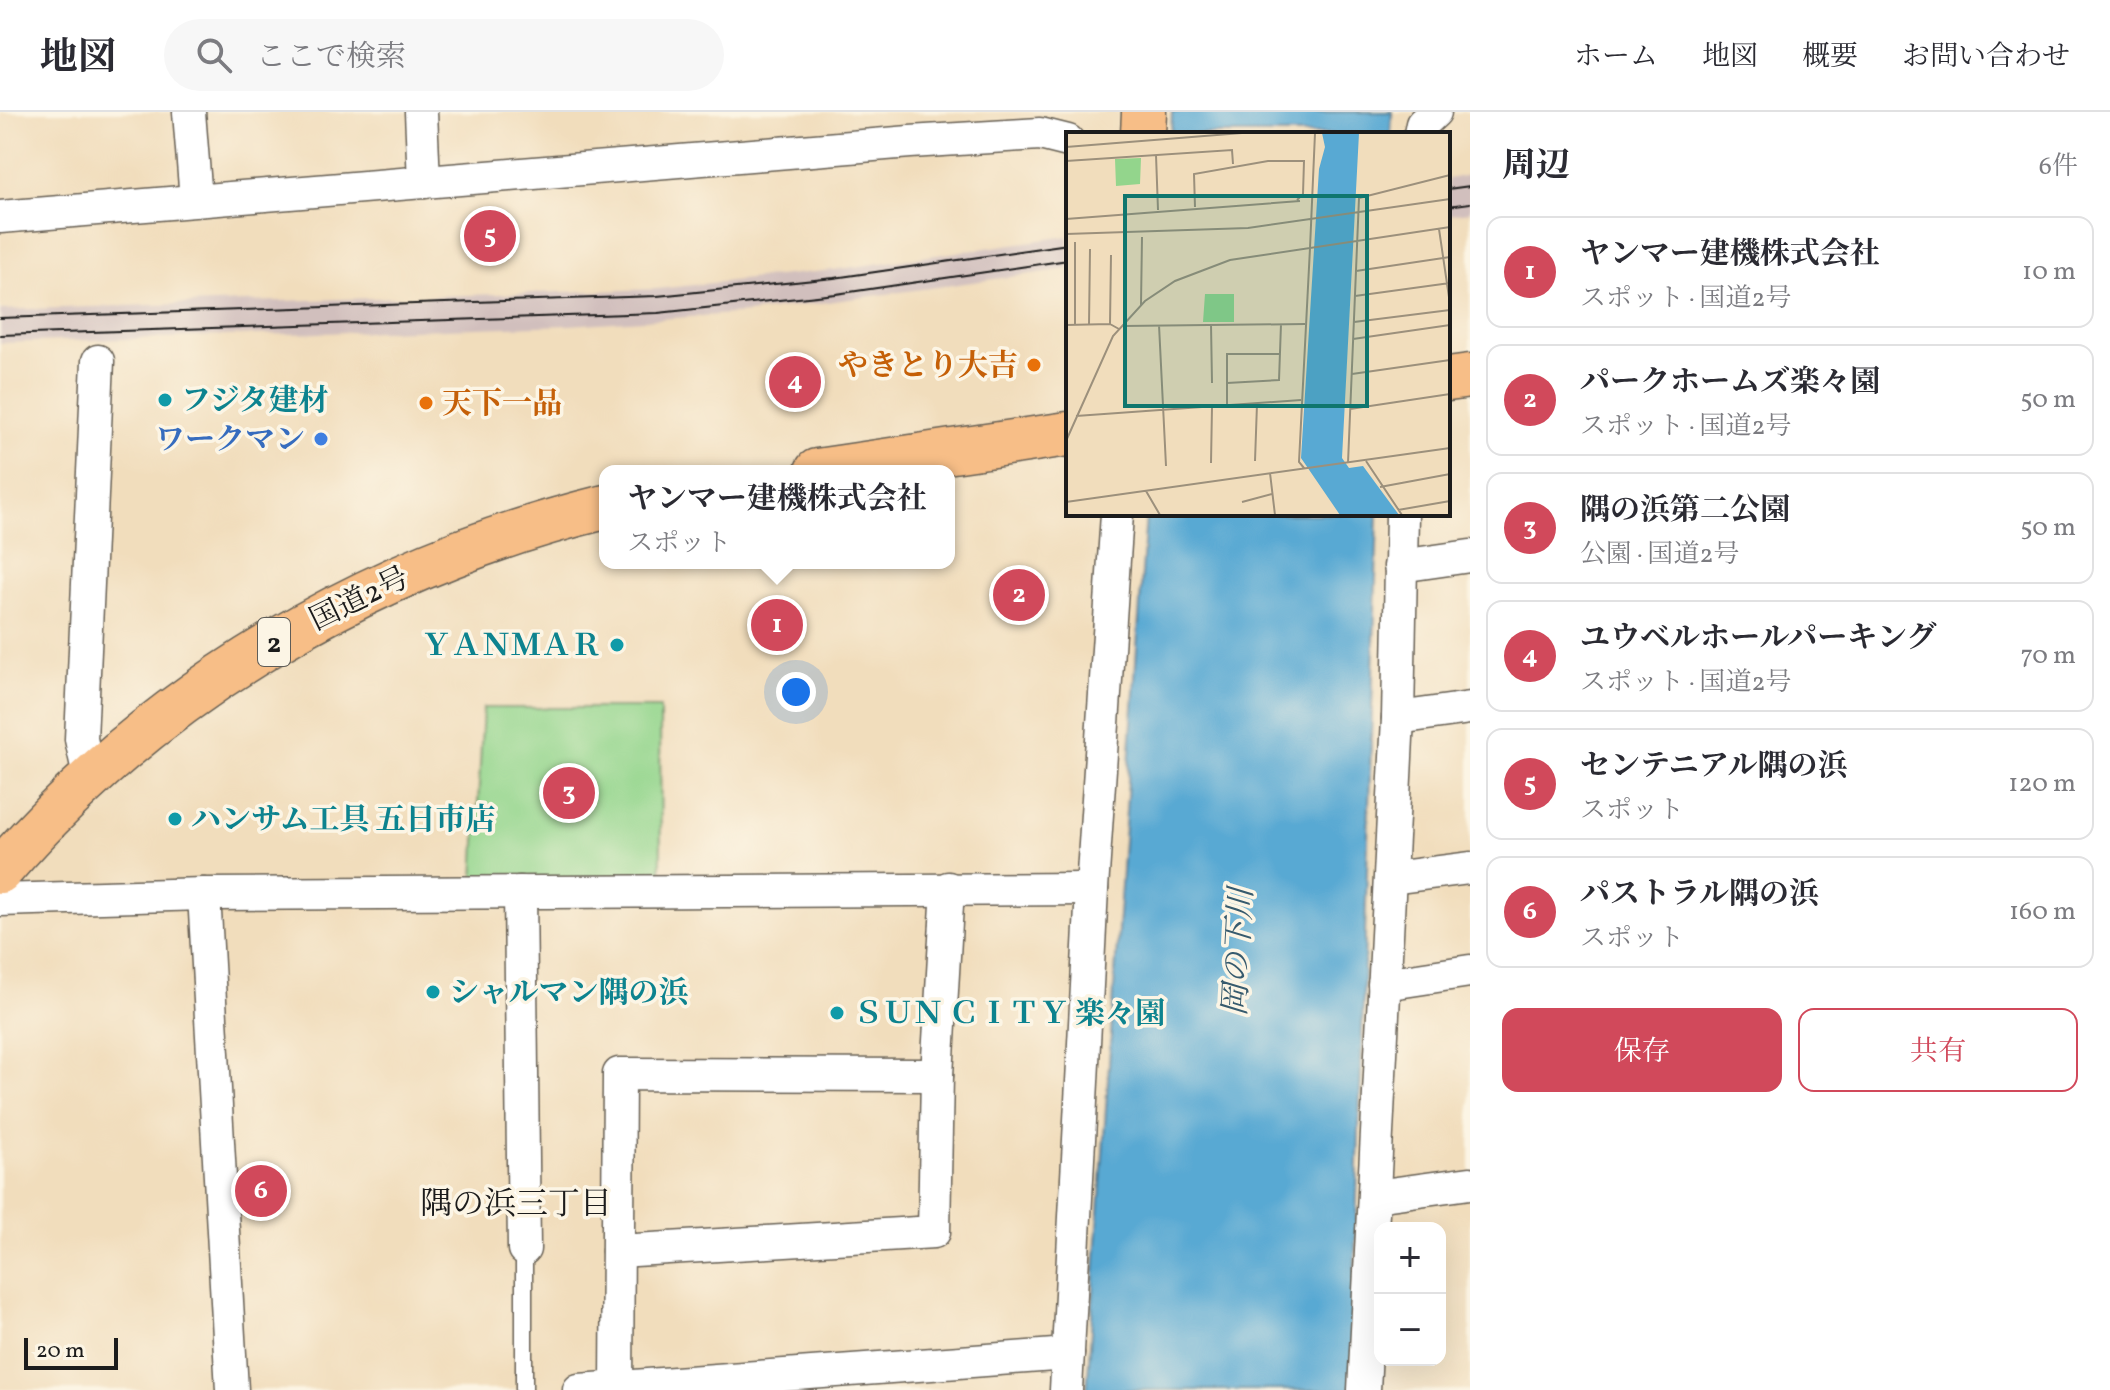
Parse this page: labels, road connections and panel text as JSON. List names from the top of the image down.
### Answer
{
  "streets": {
    "main road": ["国道2号", "2"]
  },
  "districts": ["隅の浜三丁目"],
  "water": ["岡の下川"],
  "places": [
    "やきとり大吉",
    "フジタ建材",
    "天下一品",
    "ワークマン",
    "ＹＡＮＭＡＲ",
    "ハンサム工具 五日市店",
    "シャルマン隅の浜",
    "ＳＵＮ ＣＩＴＹ 楽々園"
  ],
  "scale_bar": "20 m",
  "page": {
    "header": "地図",
    "search": "ここで検索",
    "nav": [
      "ホーム",
      "地図",
      "概要",
      "お問い合わせ"
    ],
    "heading": ["周辺", "6件"],
    "pins": [
      "5",
      "4",
      "2",
      "1",
      "3",
      "6"
    ],
    "list": [
      {
        "mark": "1",
        "name": "ヤンマー建機株式会社",
        "note": "スポット · 国道2号",
        "value": "10 m"
      },
      {
        "mark": "2",
        "name": "パークホームズ楽々園",
        "note": "スポット · 国道2号",
        "value": "50 m"
      },
      {
        "mark": "3",
        "name": "隅の浜第二公園",
        "note": "公園 · 国道2号",
        "value": "50 m"
      },
      {
        "mark": "4",
        "name": "ユウベルホールパーキング",
        "note": "スポット · 国道2号",
        "value": "70 m"
      },
      {
        "mark": "5",
        "name": "センテニアル隅の浜",
        "note": "スポット",
        "value": "120 m"
      },
      {
        "mark": "6",
        "name": "パストラル隅の浜",
        "note": "スポット",
        "value": "160 m"
      }
    ],
    "popup": ["ヤンマー建機株式会社", "スポット"],
    "buttons": ["保存", "共有"],
    "map_buttons": ["+", "−"],
    "scale": "20 m"
  }
}
